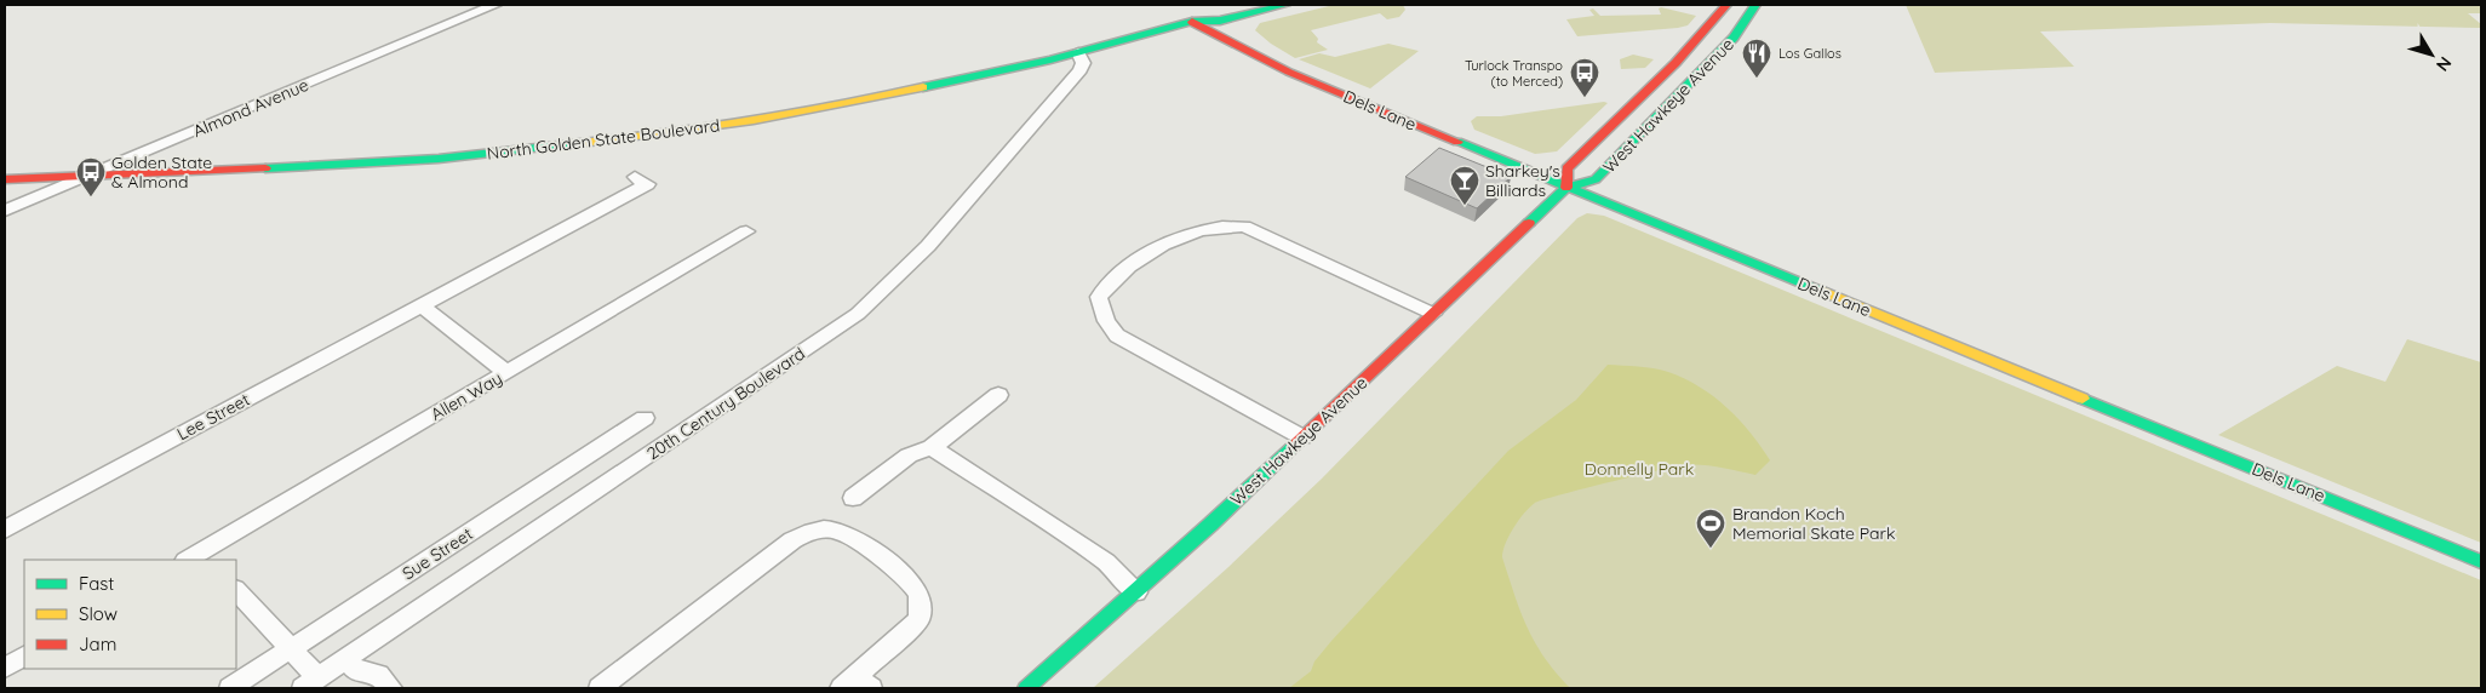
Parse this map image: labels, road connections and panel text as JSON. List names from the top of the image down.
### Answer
{
  "streets": {
    "street": [
      "West Hawkeye Avenue",
      "Almond Avenue",
      "Dels Lane",
      "North Golden State Boulevard",
      "Allen Way",
      "20th Century Boulevard",
      "Lee Street",
      "Sue Street"
    ]
  },
  "crossings": [
    ["West Hawkeye Avenue", "Dels Lane"],
    ["Almond Avenue", "North Golden State Boulevard"],
    ["Dels Lane", "North Golden State Boulevard"],
    ["North Golden State Boulevard", "20th Century Boulevard"]
  ],
  "parks": ["Donnelly Park"],
  "places": {
    "restaurant": ["Los Gallos"],
    "bus stop": ["Turlock Transpo (to Merced)", "Golden State & Almond"],
    "bar": ["Sharkey's Billiards"],
    "sports": ["Brandon Koch Memorial Skate Park"]
  },
  "legend": ["Fast", "Slow", "Jam"],
  "north": "bottom right"
}
